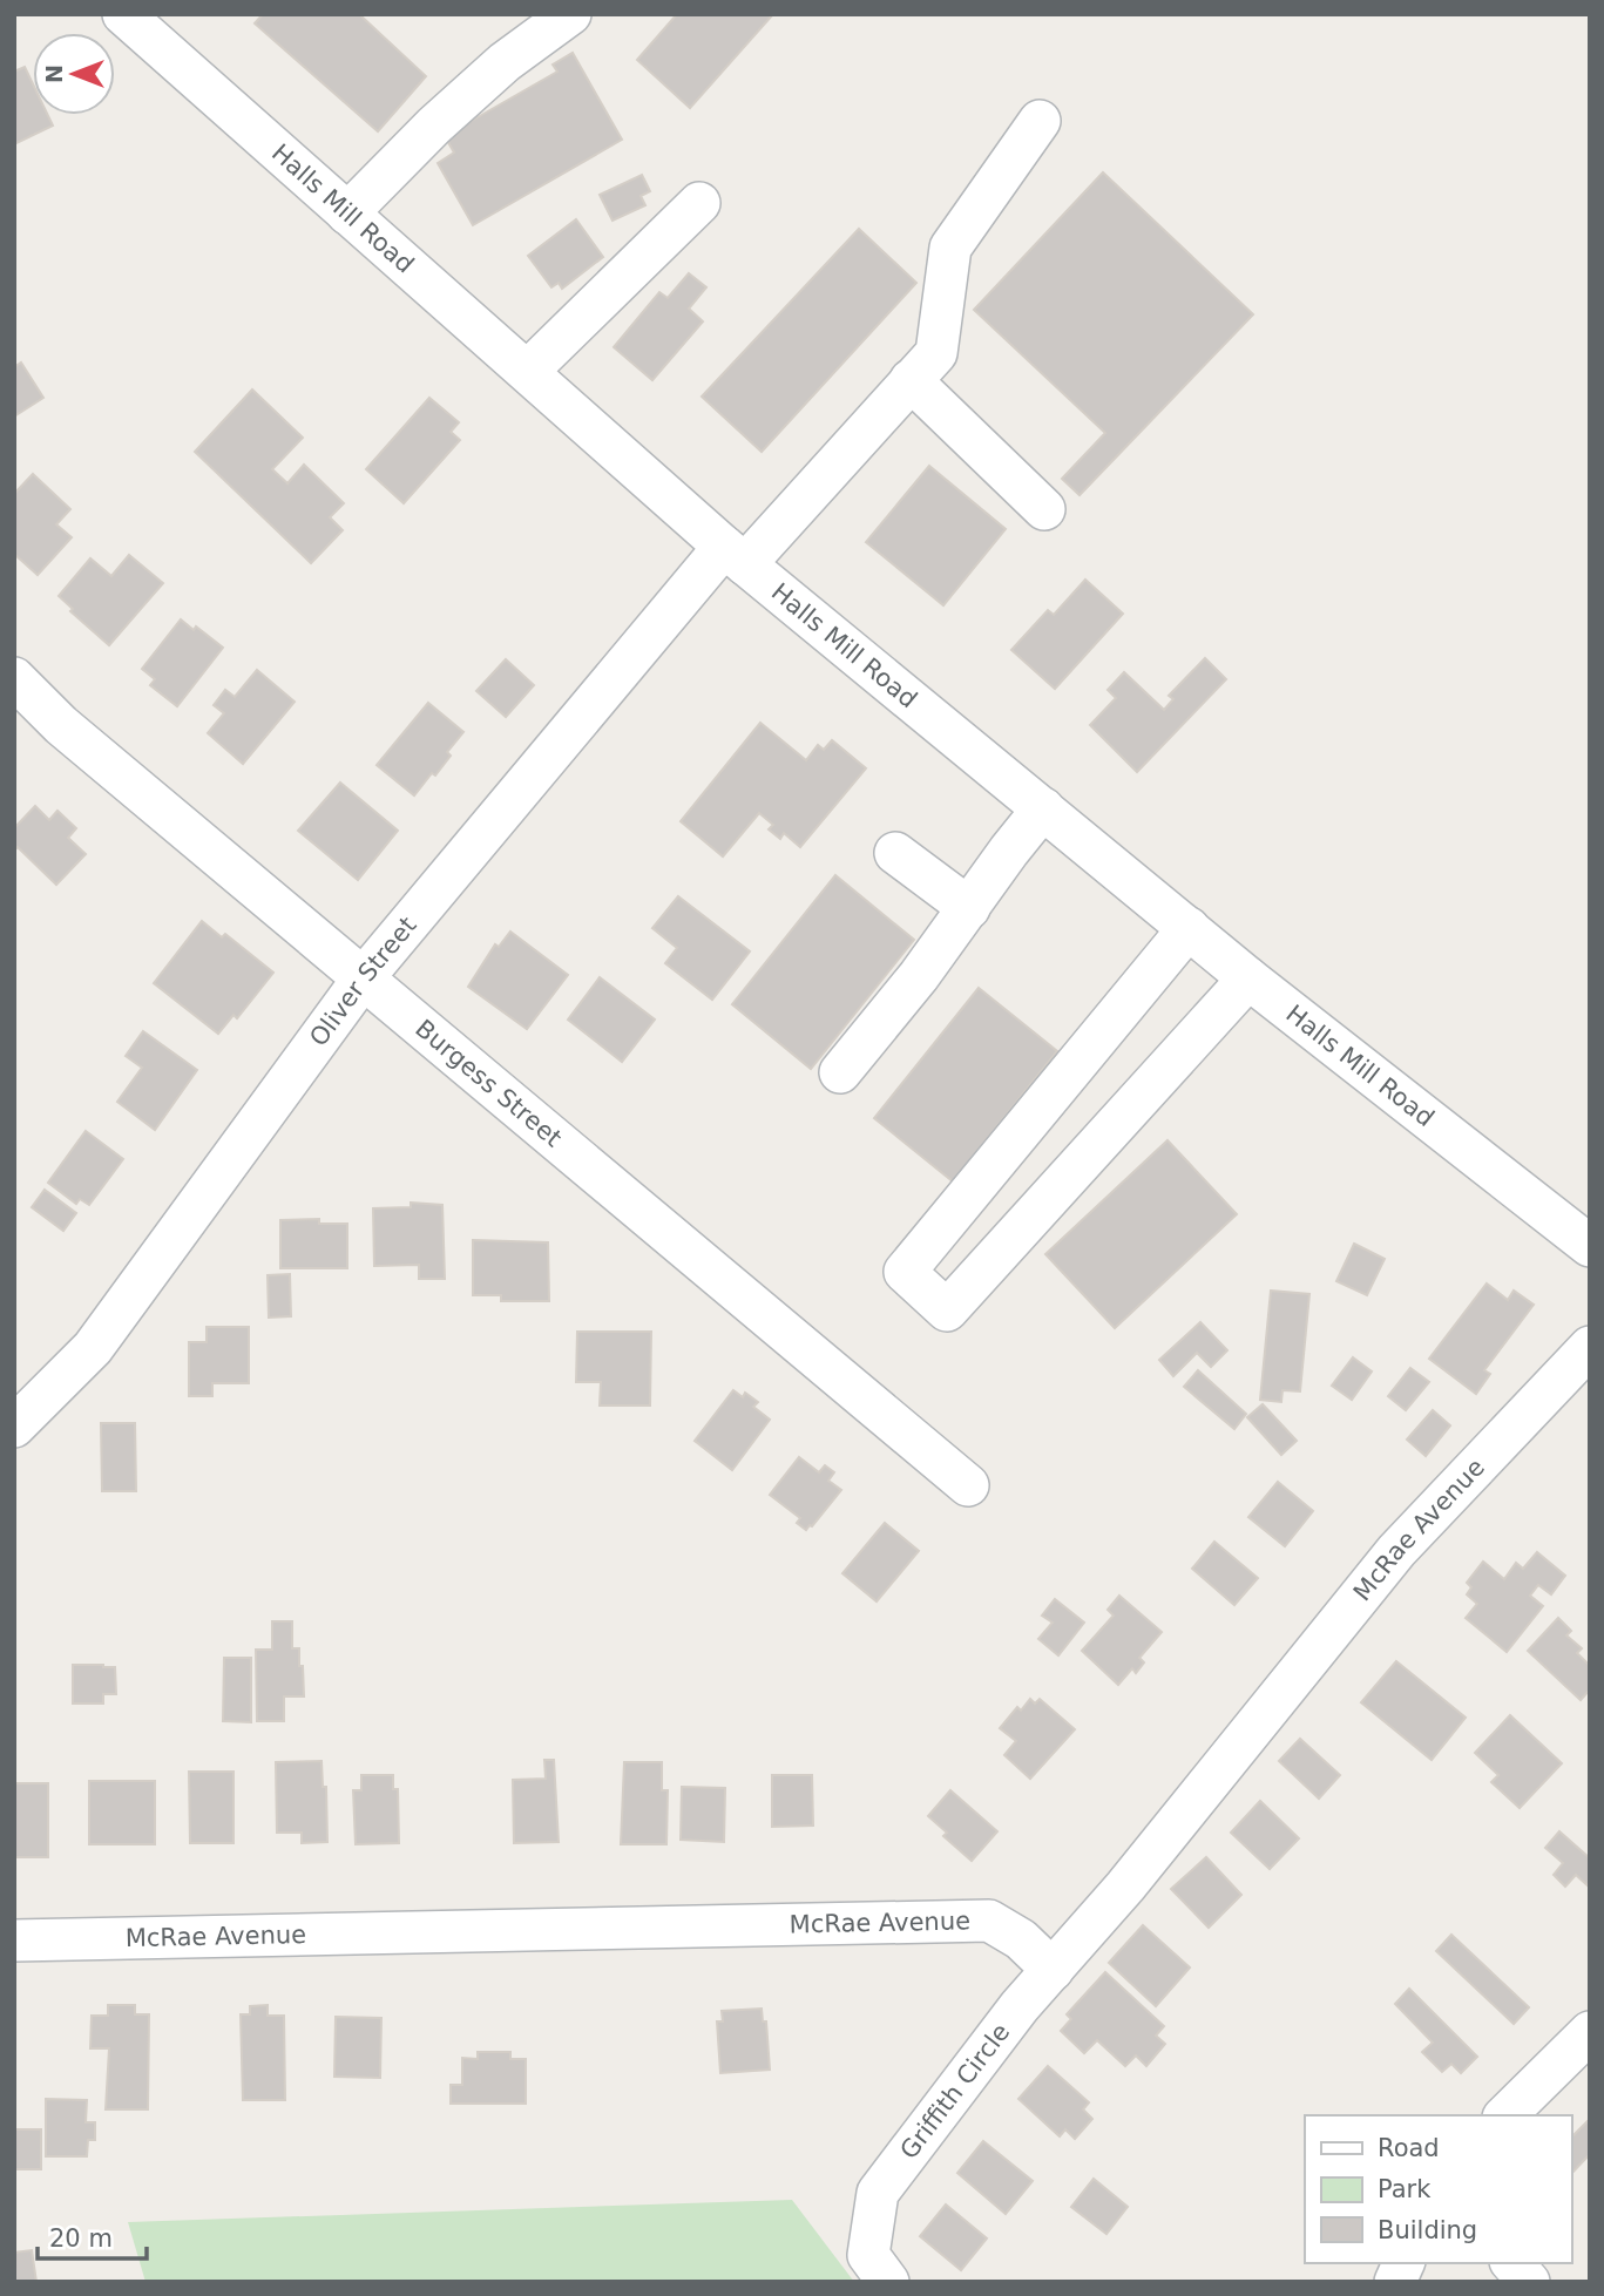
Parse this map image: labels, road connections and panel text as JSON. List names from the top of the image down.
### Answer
{
  "streets": {
    "street": [
      "Halls Mill Road",
      "Oliver Street",
      "Burgess Street",
      "McRae Avenue",
      "Griffith Circle"
    ]
  },
  "crossings": [
    ["Halls Mill Road", "Oliver Street"],
    ["Oliver Street", "Burgess Street"],
    ["McRae Avenue", "Griffith Circle"]
  ],
  "legend": ["Road", "Park", "Building"],
  "scale_bar": "20 m",
  "north": "left"
}
